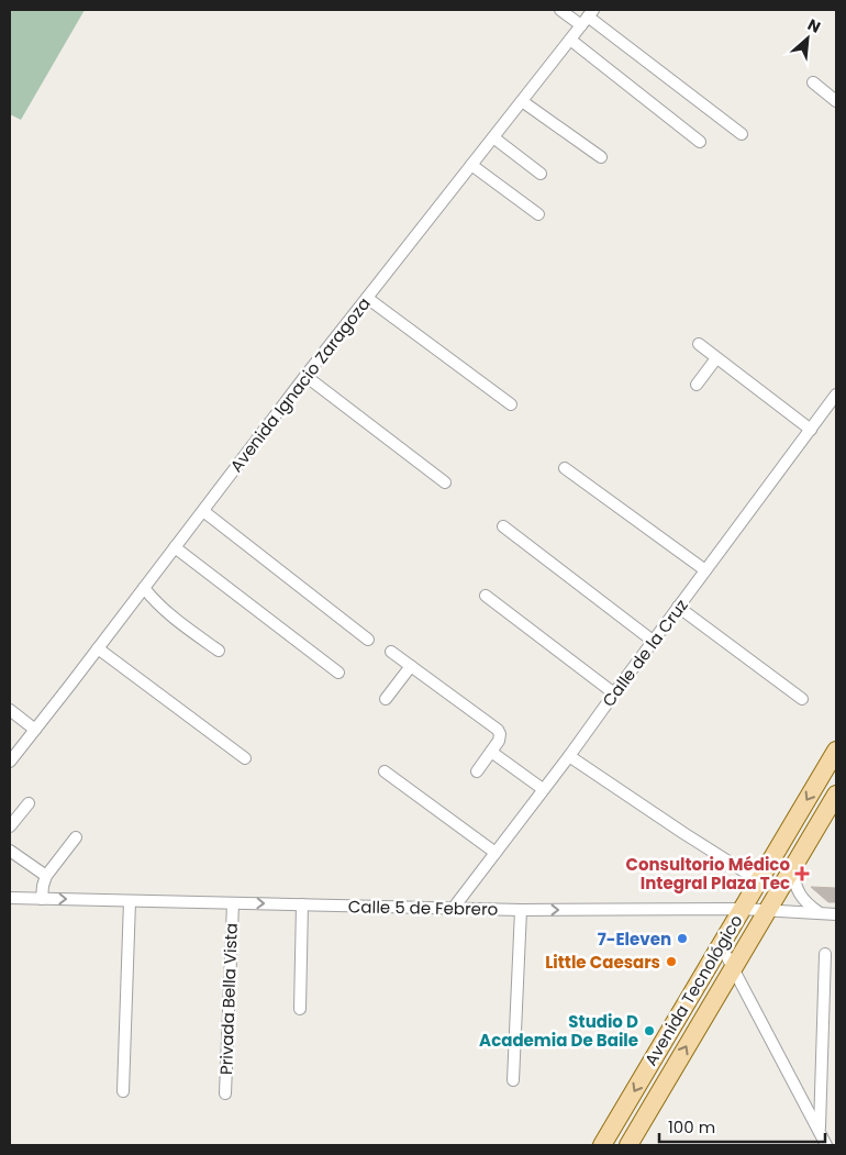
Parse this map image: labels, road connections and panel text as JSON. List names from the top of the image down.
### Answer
{
  "streets": {
    "main road": ["Avenida Tecnológico"],
    "street": [
      "Avenida Ignacio Zaragoza",
      "Calle de la Cruz",
      "Calle 5 de Febrero",
      "Privada Bella Vista"
    ]
  },
  "crossings": [
    ["Calle de la Cruz", "Calle 5 de Febrero"],
    ["Calle 5 de Febrero", "Avenida Tecnológico"],
    ["Calle 5 de Febrero", "Privada Bella Vista"]
  ],
  "one_way": ["Calle 5 de Febrero"],
  "places": {
    "health": ["Consultorio Médico Integral Plaza Tec"],
    "other": ["7-Eleven", "Little Caesars", "Studio D Academia De Baile"]
  },
  "scale_bar": "100 m",
  "north": "top right"
}
